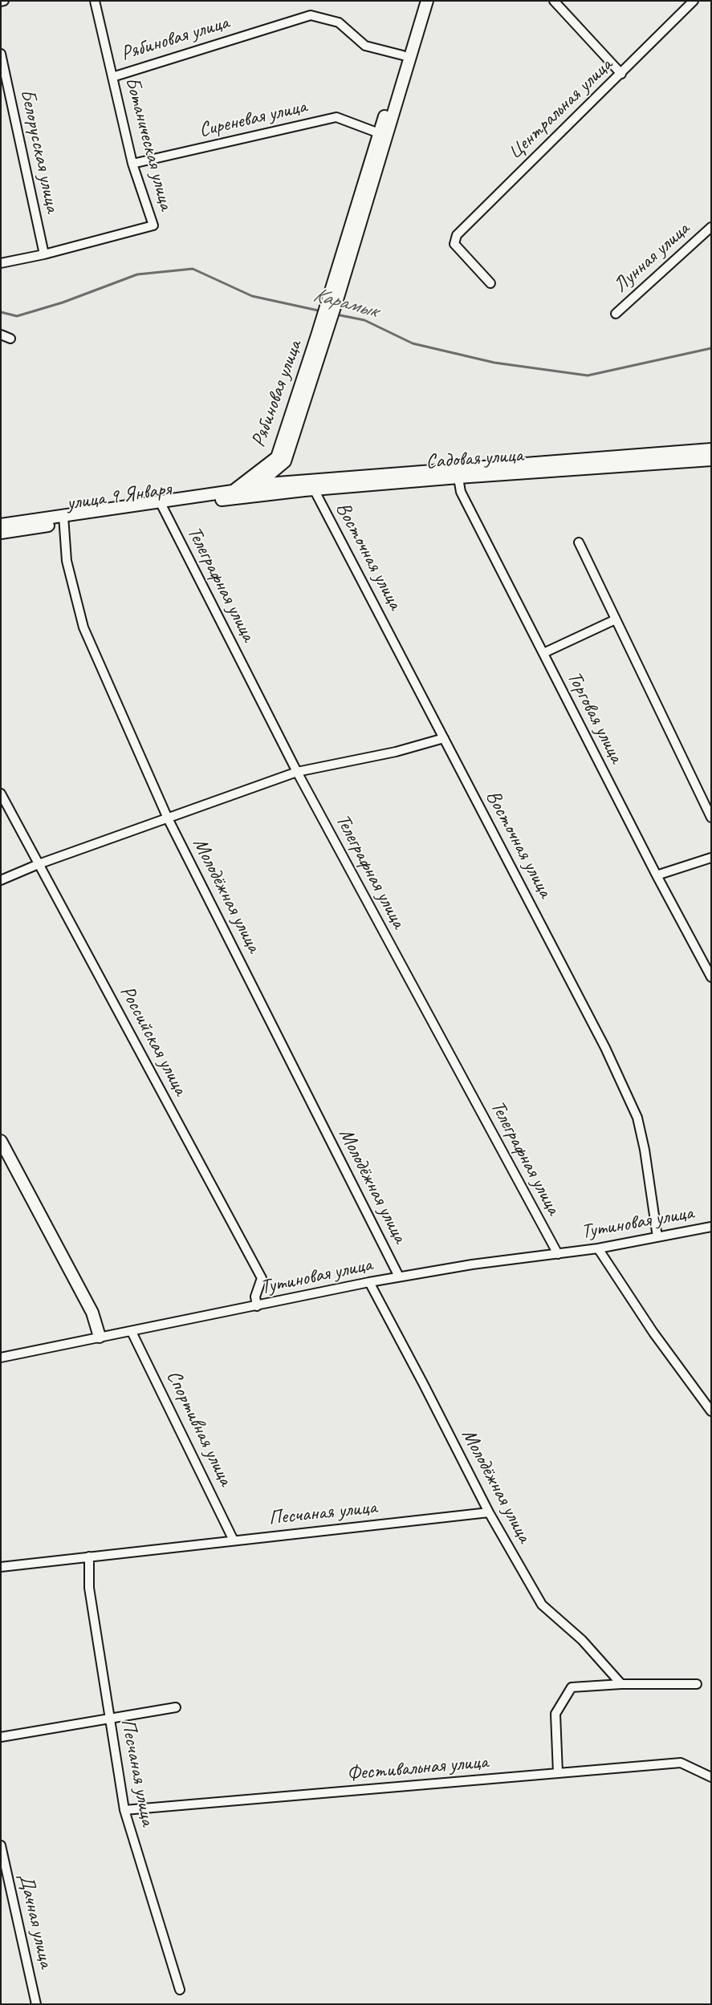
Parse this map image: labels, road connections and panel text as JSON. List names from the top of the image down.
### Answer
{
  "streets": {
    "main road": ["Рябиновая улица", "Садовая улица", "улица 9 Января"],
    "street": [
      "Центральная улица",
      "Сиреневая улица",
      "Ботаническая улица",
      "Белорусская улица",
      "Лунная улица",
      "Восточная улица",
      "Телеграфная улица",
      "Торговая улица",
      "Молодёжная улица",
      "Российская улица",
      "Тутиновая улица",
      "Спортивная улица",
      "Песчаная улица",
      "Фестивальная улица",
      "Дачная улица"
    ]
  },
  "crossings": [
    ["Рябиновая улица", "Ботаническая улица"],
    ["Рябиновая улица", "Садовая улица"],
    ["Рябиновая улица", "улица 9 Января"],
    ["Сиреневая улица", "Ботаническая улица"],
    ["Ботаническая улица", "Белорусская улица"],
    ["Садовая улица", "улица 9 Января"],
    ["Садовая улица", "Восточная улица"],
    ["Садовая улица", "Торговая улица"],
    ["улица 9 Января", "Телеграфная улица"],
    ["улица 9 Января", "Молодёжная улица"],
    ["Восточная улица", "Тутиновая улица"],
    ["Телеграфная улица", "Тутиновая улица"],
    ["Молодёжная улица", "Тутиновая улица"],
    ["Молодёжная улица", "Песчаная улица"],
    ["Российская улица", "Тутиновая улица"],
    ["Тутиновая улица", "Спортивная улица"],
    ["Спортивная улица", "Песчаная улица"],
    ["Песчаная улица", "Фестивальная улица"]
  ],
  "water": ["Карамык"]
}
